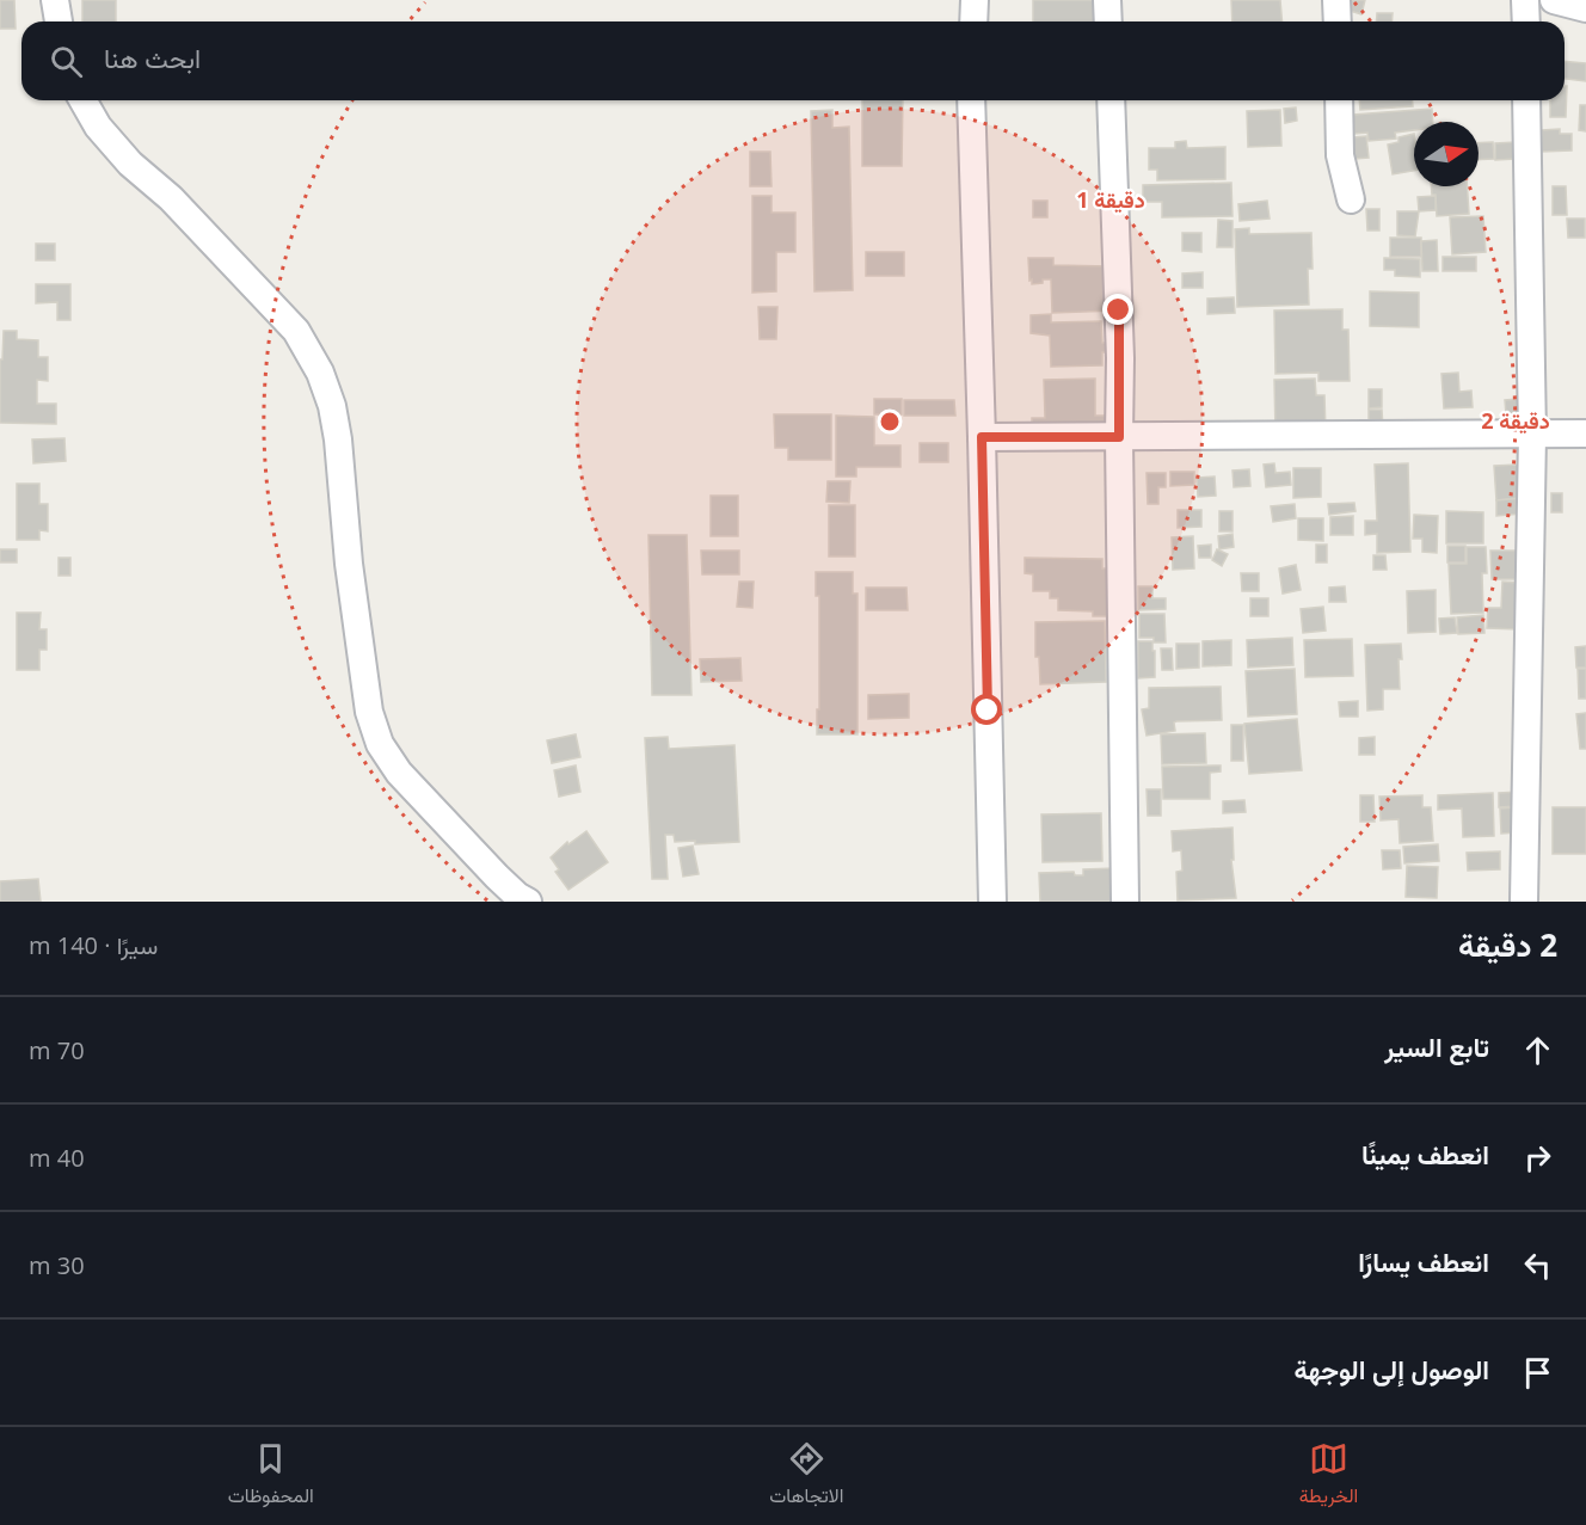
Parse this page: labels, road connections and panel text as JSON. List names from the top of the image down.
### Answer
{
  "north": "right",
  "page": {
    "search": "ابحث هنا",
    "heading": ["2 دقيقة", "سيرًا · 140 m"],
    "list": [
      ["تابع السير", "70 m"],
      ["انعطف يمينًا", "40 m"],
      ["انعطف يسارًا", "30 m"],
      "الوصول إلى الوجهة"
    ],
    "nav": ["الخريطة", "الاتجاهات", "المحفوظات"]
  },
  "rings": ["1 دقيقة", "2 دقيقة"]
}
